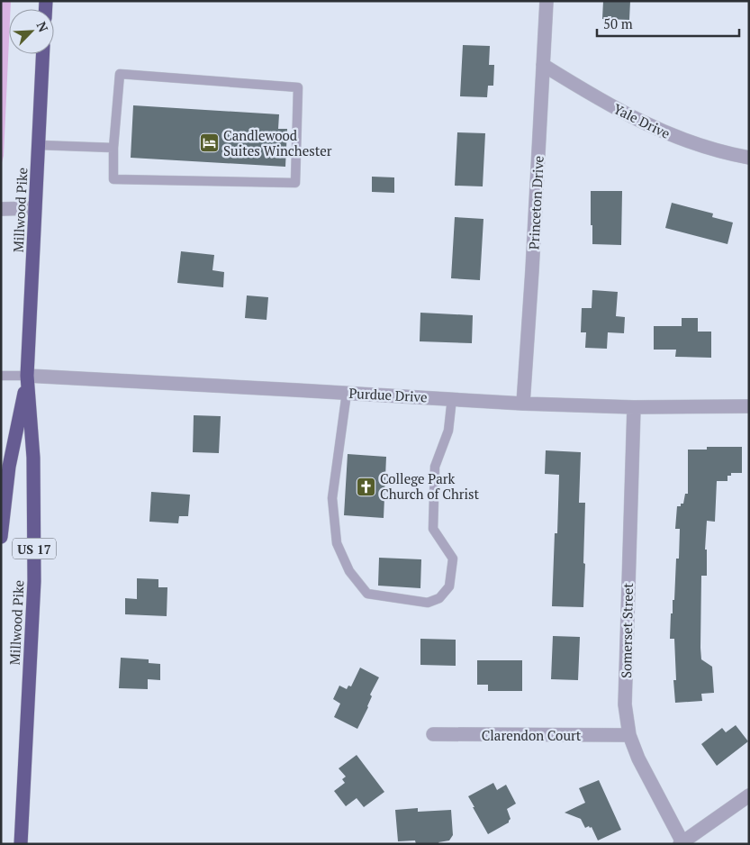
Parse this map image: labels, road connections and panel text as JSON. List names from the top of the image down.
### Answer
{
  "streets": {
    "highway": ["Millwood Pike", "US 17"],
    "street": [
      "Yale Drive",
      "Princeton Drive",
      "Purdue Drive",
      "Somerset Street",
      "Clarendon Court"
    ]
  },
  "crossings": [
    ["Yale Drive", "Princeton Drive"],
    ["Princeton Drive", "Purdue Drive"],
    ["Millwood Pike", "Purdue Drive"],
    ["Purdue Drive", "Somerset Street"],
    ["Somerset Street", "Clarendon Court"]
  ],
  "places": {
    "hotel": ["Candlewood Suites Winchester"],
    "church": ["College Park Church of Christ"]
  },
  "scale_bar": "50 m",
  "north": "top right"
}
